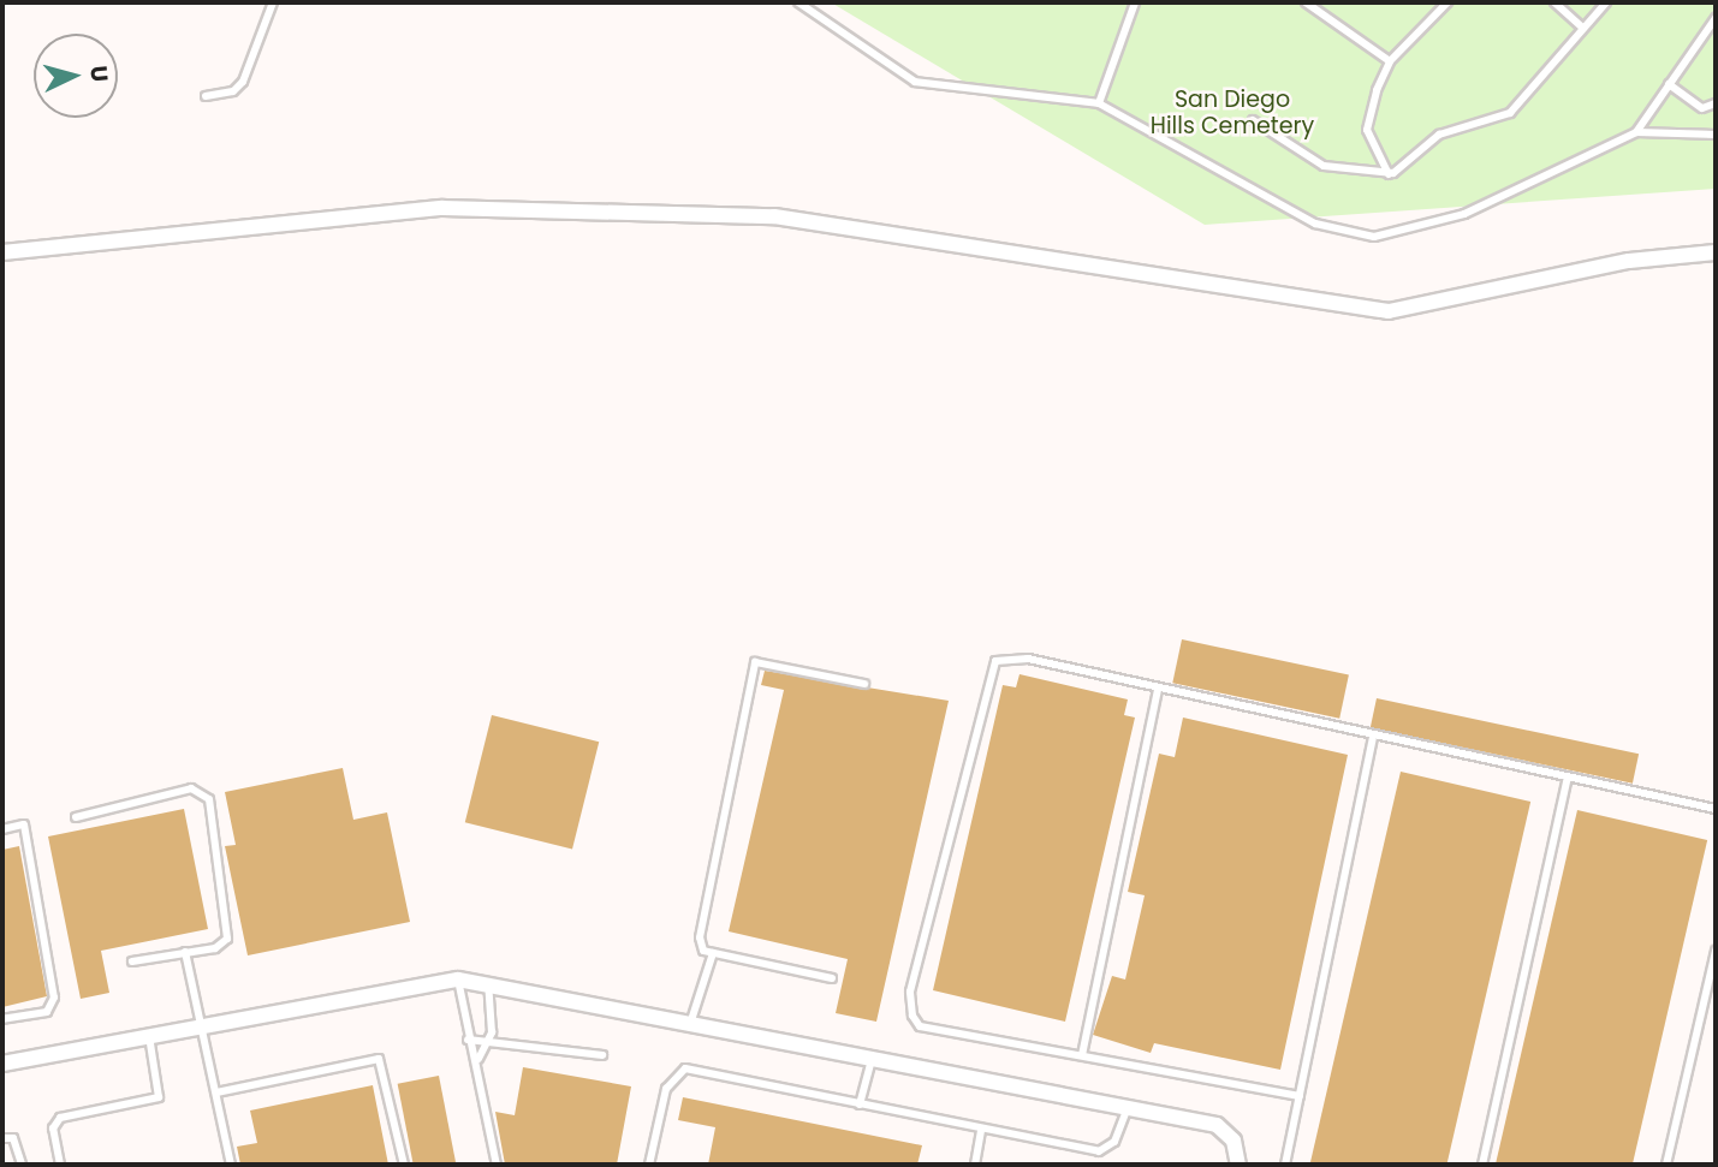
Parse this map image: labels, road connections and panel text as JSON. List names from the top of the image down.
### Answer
{
  "parks": ["San Diego Hills Cemetery"],
  "north": "right"
}
